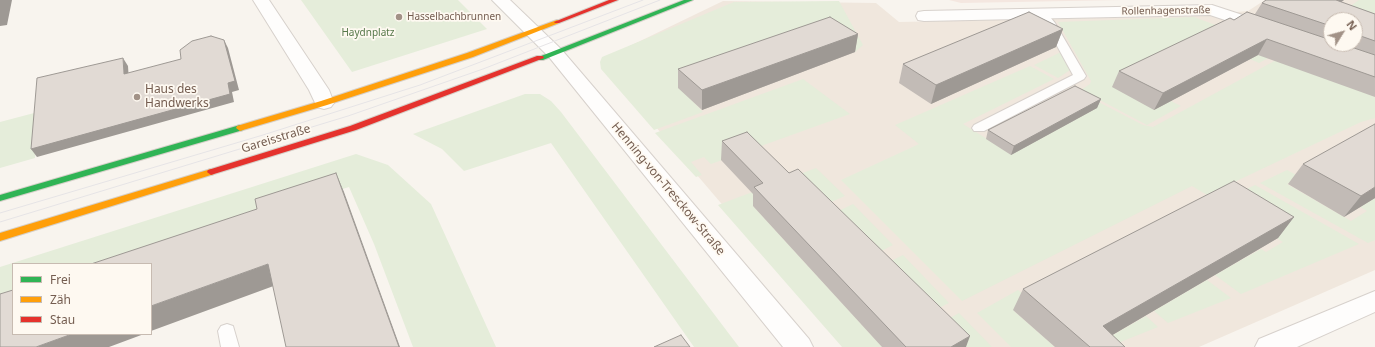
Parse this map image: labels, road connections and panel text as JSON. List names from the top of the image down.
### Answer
{
  "streets": {
    "main road": ["Gareisstraße"],
    "street": ["Rollenhagenstraße", "Henning-von-Tresckow-Straße"]
  },
  "crossings": [
    ["Gareisstraße", "Henning-von-Tresckow-Straße"]
  ],
  "parks": ["Haydnplatz"],
  "places": ["Hasselbachbrunnen", "Haus des Handwerks"],
  "legend": ["Frei", "Zäh", "Stau"],
  "north": "top right"
}
